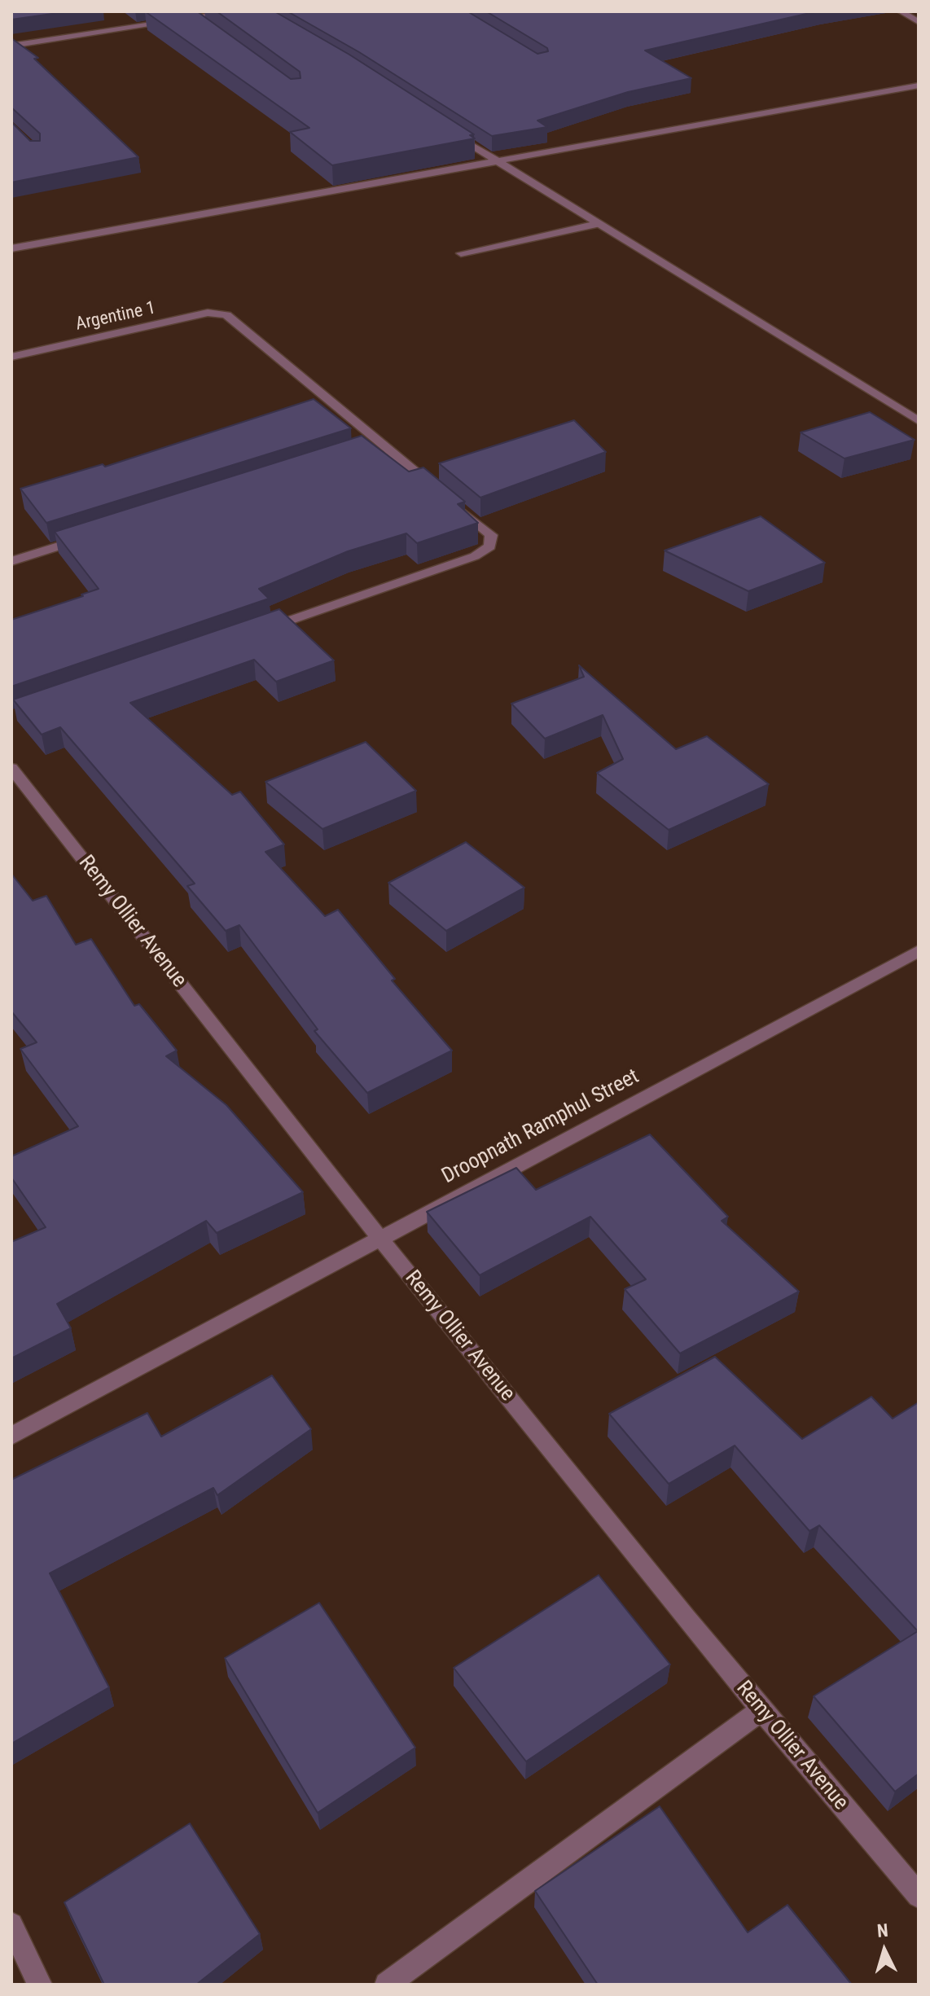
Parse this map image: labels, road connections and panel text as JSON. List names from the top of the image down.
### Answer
{
  "streets": {
    "street": ["Argentine 1", "Remy Ollier Avenue", "Droopnath Ramphul Street"]
  },
  "crossings": [
    ["Remy Ollier Avenue", "Droopnath Ramphul Street"]
  ],
  "north": "top"
}
